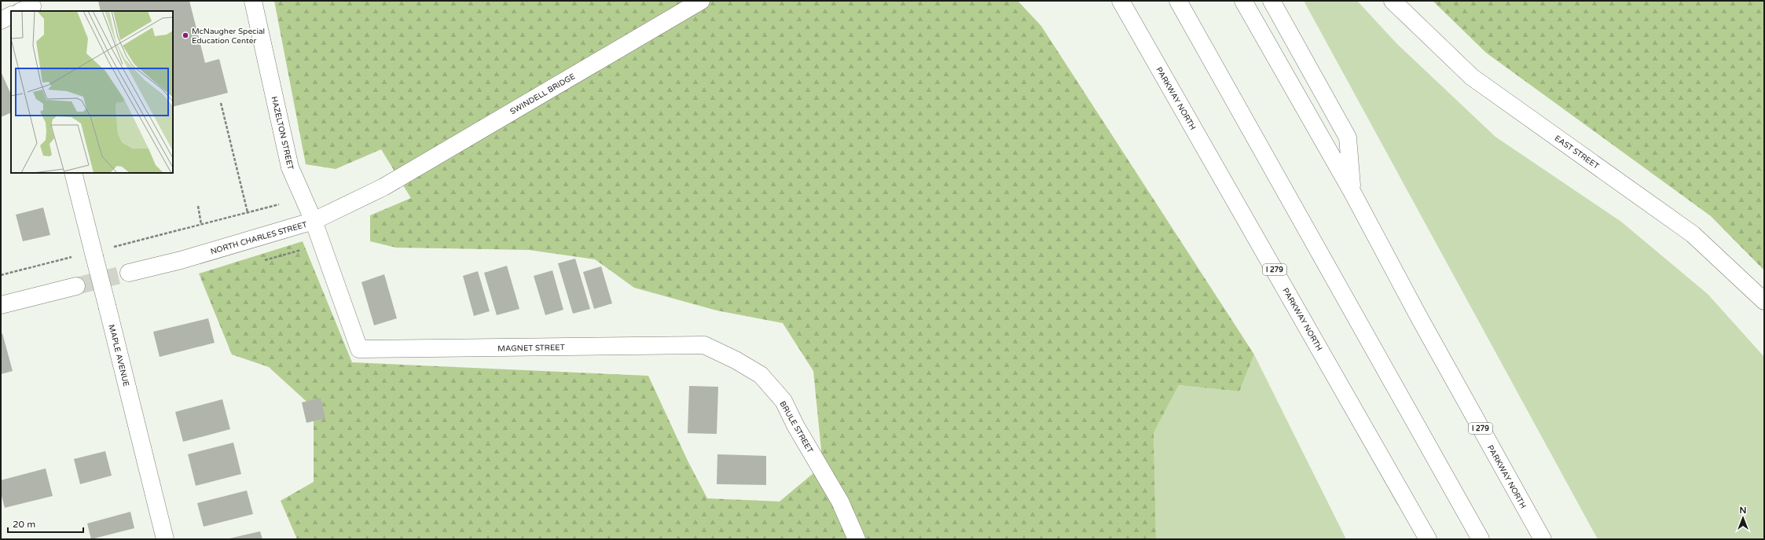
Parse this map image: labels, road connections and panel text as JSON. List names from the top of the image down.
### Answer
{
  "streets": {
    "main road": [
      "SWINDELL BRIDGE",
      "PARKWAY NORTH",
      "HAZELTON STREET",
      "EAST STREET",
      "NORTH CHARLES STREET",
      "I 279",
      "MAGNET STREET",
      "MAPLE AVENUE",
      "BRULE STREET"
    ]
  },
  "crossings": [
    ["SWINDELL BRIDGE", "NORTH CHARLES STREET"],
    ["HAZELTON STREET", "NORTH CHARLES STREET"],
    ["HAZELTON STREET", "MAGNET STREET"],
    ["MAGNET STREET", "BRULE STREET"]
  ],
  "places": ["McNaugher Special Education Center"],
  "scale_bar": "20 m",
  "north": "top"
}
